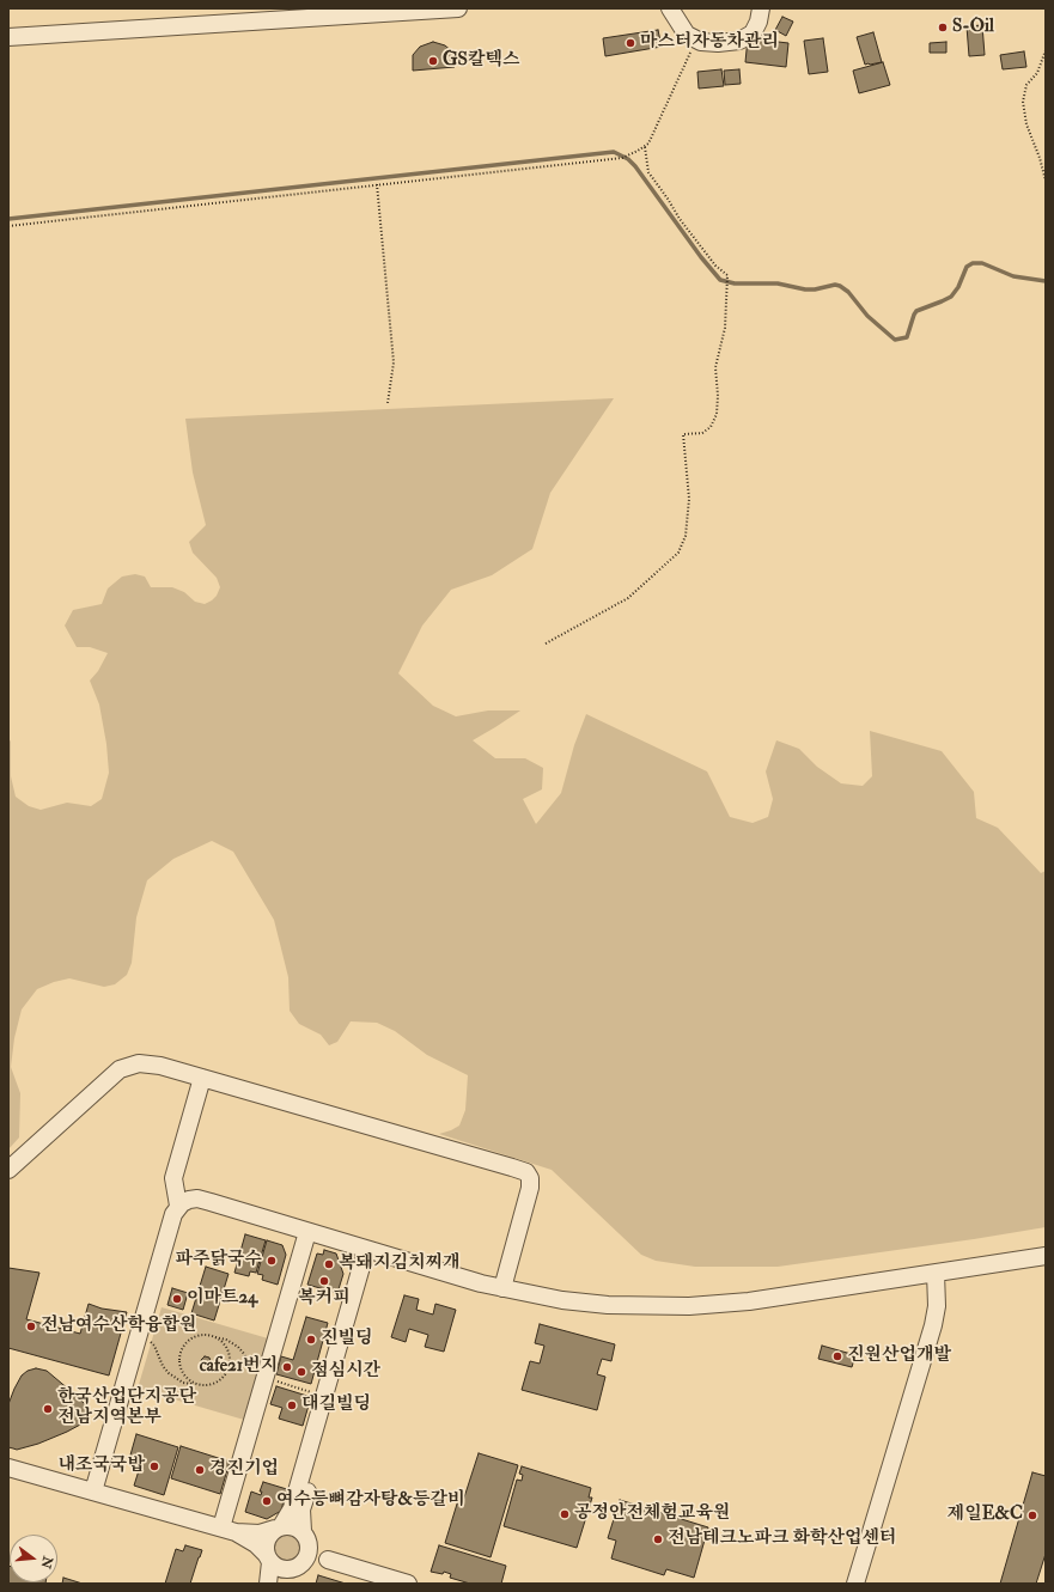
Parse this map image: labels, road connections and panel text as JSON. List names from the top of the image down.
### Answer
{
  "places": [
    "S-Oil",
    "마스터자동차관리",
    "GS칼텍스",
    "파주닭국수",
    "복돼지김치찌개",
    "복커피",
    "이마트24",
    "전남여수산학융합원",
    "진빌딩",
    "진원산업개발",
    "cafe21번지",
    "점심시간",
    "대길빌딩",
    "한국산업단지공단 전남지역본부",
    "내조국국밥",
    "경진기업",
    "여수등뼈감자탕&등갈비",
    "공정안전체험교육원",
    "제일E&C",
    "전남테크노파크 화학산업센터"
  ],
  "north": "right"
}
